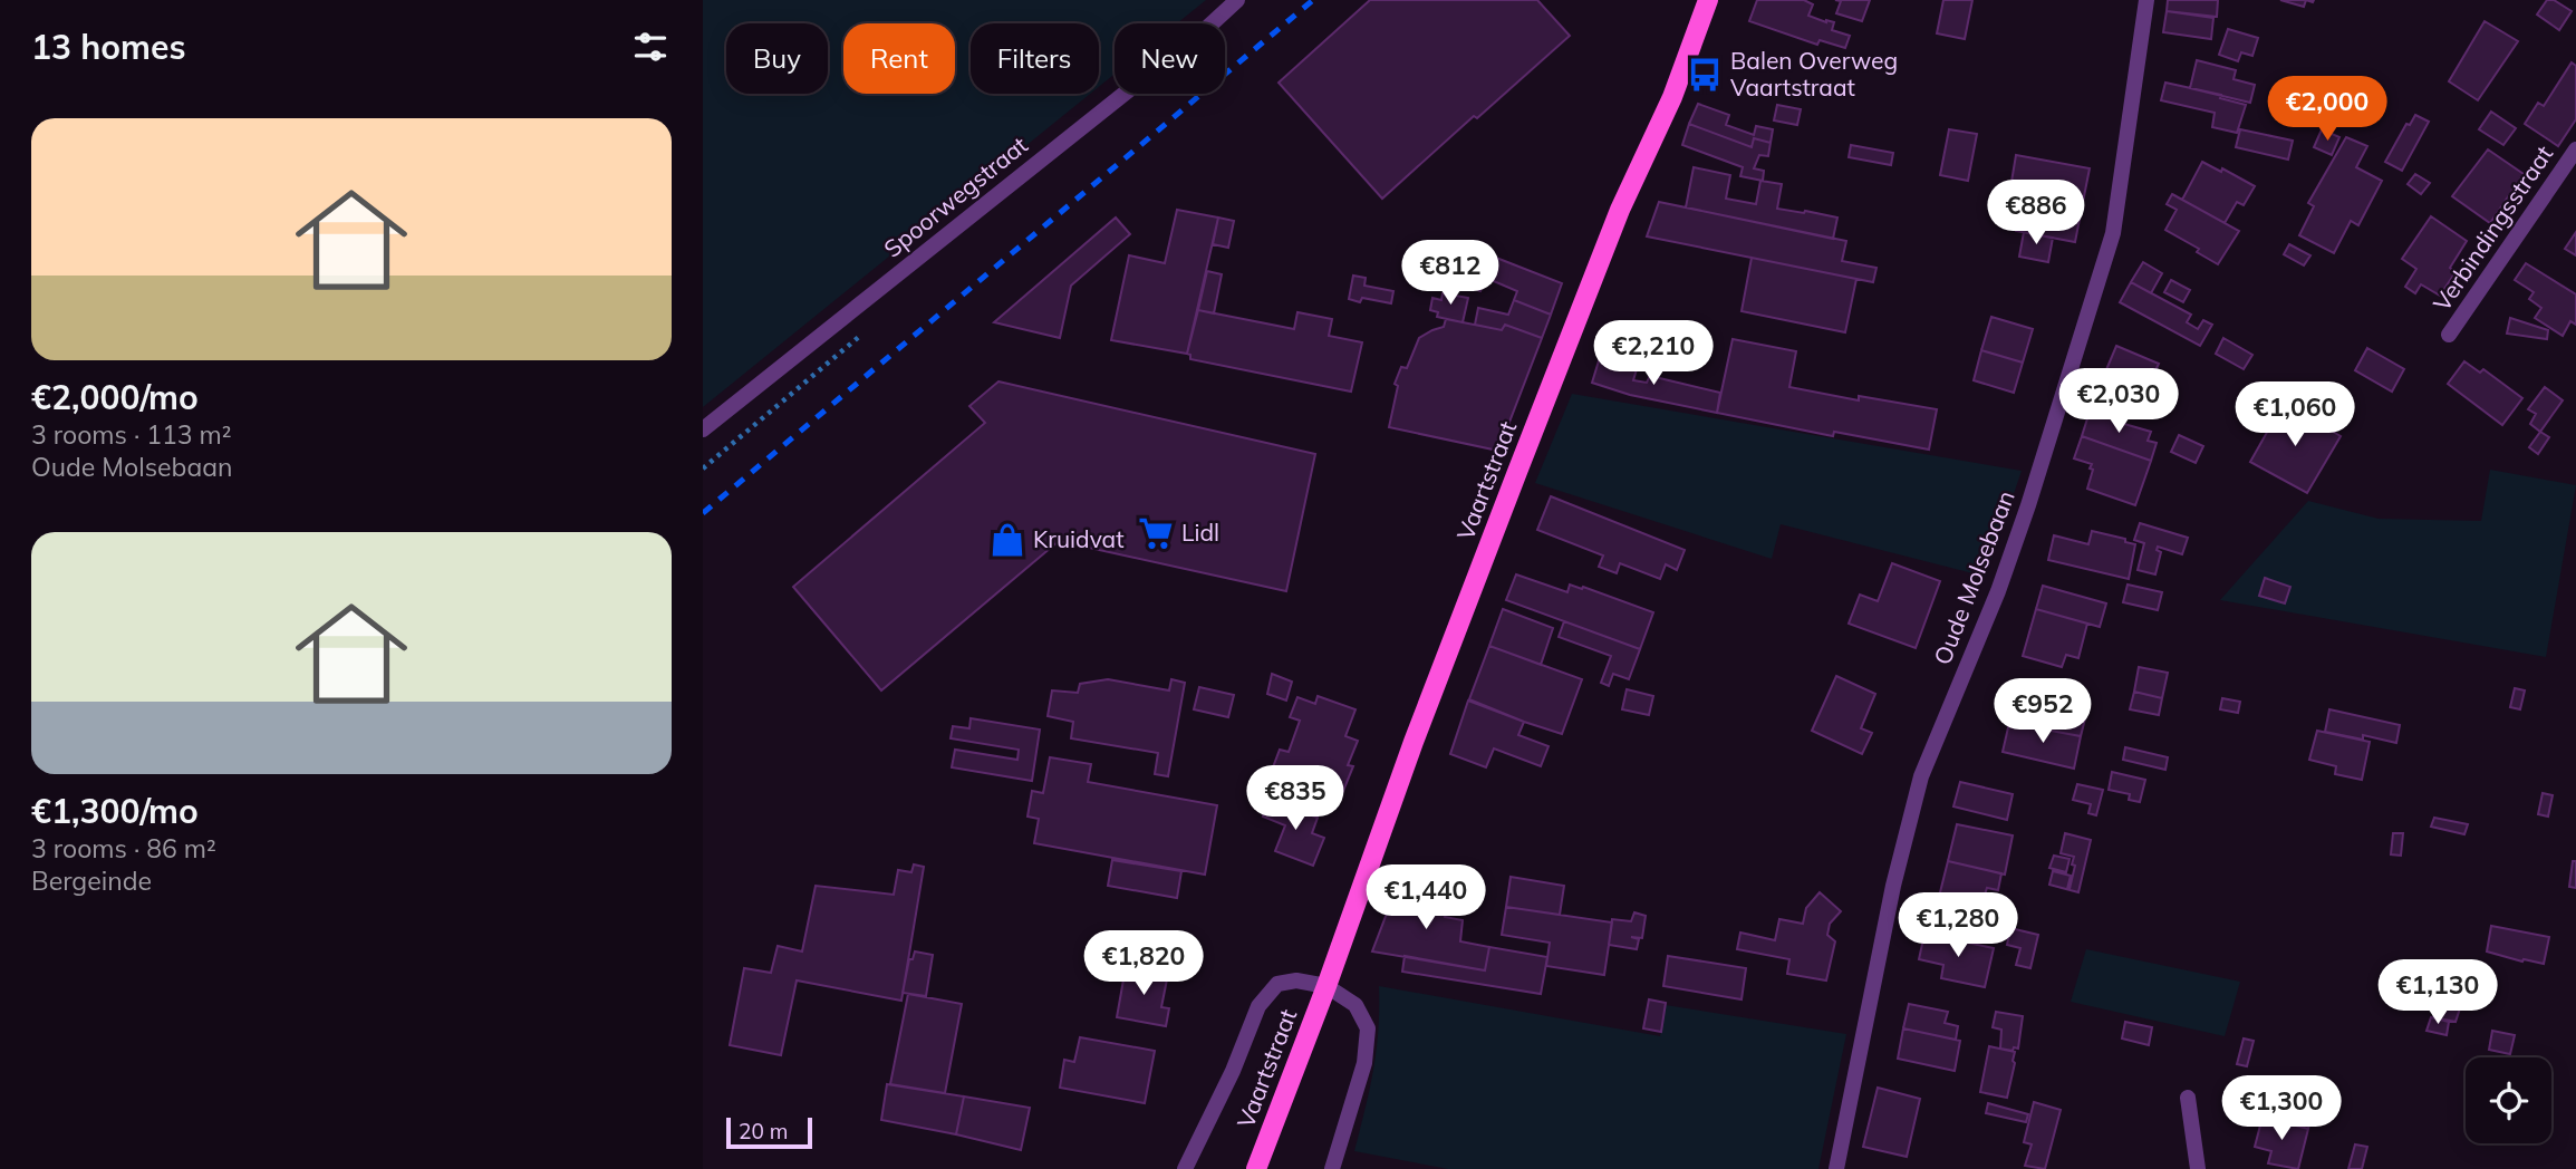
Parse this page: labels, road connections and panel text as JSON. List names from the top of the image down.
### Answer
{
  "streets": {
    "main road": ["Vaartstraat"],
    "street": ["Spoorwegstraat", "Verbindingsstraat", "Oude Molsebaan"]
  },
  "places": {
    "bus stop": ["Balen Overweg Vaartstraat"],
    "supermarket": ["Lidl"],
    "shop": ["Kruidvat"]
  },
  "scale_bar": "20 m",
  "page": {
    "heading": "13 homes",
    "chip": [
      "Buy",
      "Rent",
      "Filters",
      "New"
    ],
    "price": [
      "€2,000",
      "€886",
      "€812",
      "€2,210",
      "€2,030",
      "€1,060",
      "€952",
      "€835",
      "€1,440",
      "€1,280",
      "€1,820",
      "€1,130",
      "€1,300"
    ],
    "list": [
      {
        "name": "€2,000/mo",
        "note": "3 rooms · 113 m² · Oude Molsebaan"
      },
      {
        "name": "€1,300/mo",
        "note": "3 rooms · 86 m² · Bergeinde"
      }
    ],
    "scale": "20 m"
  }
}
